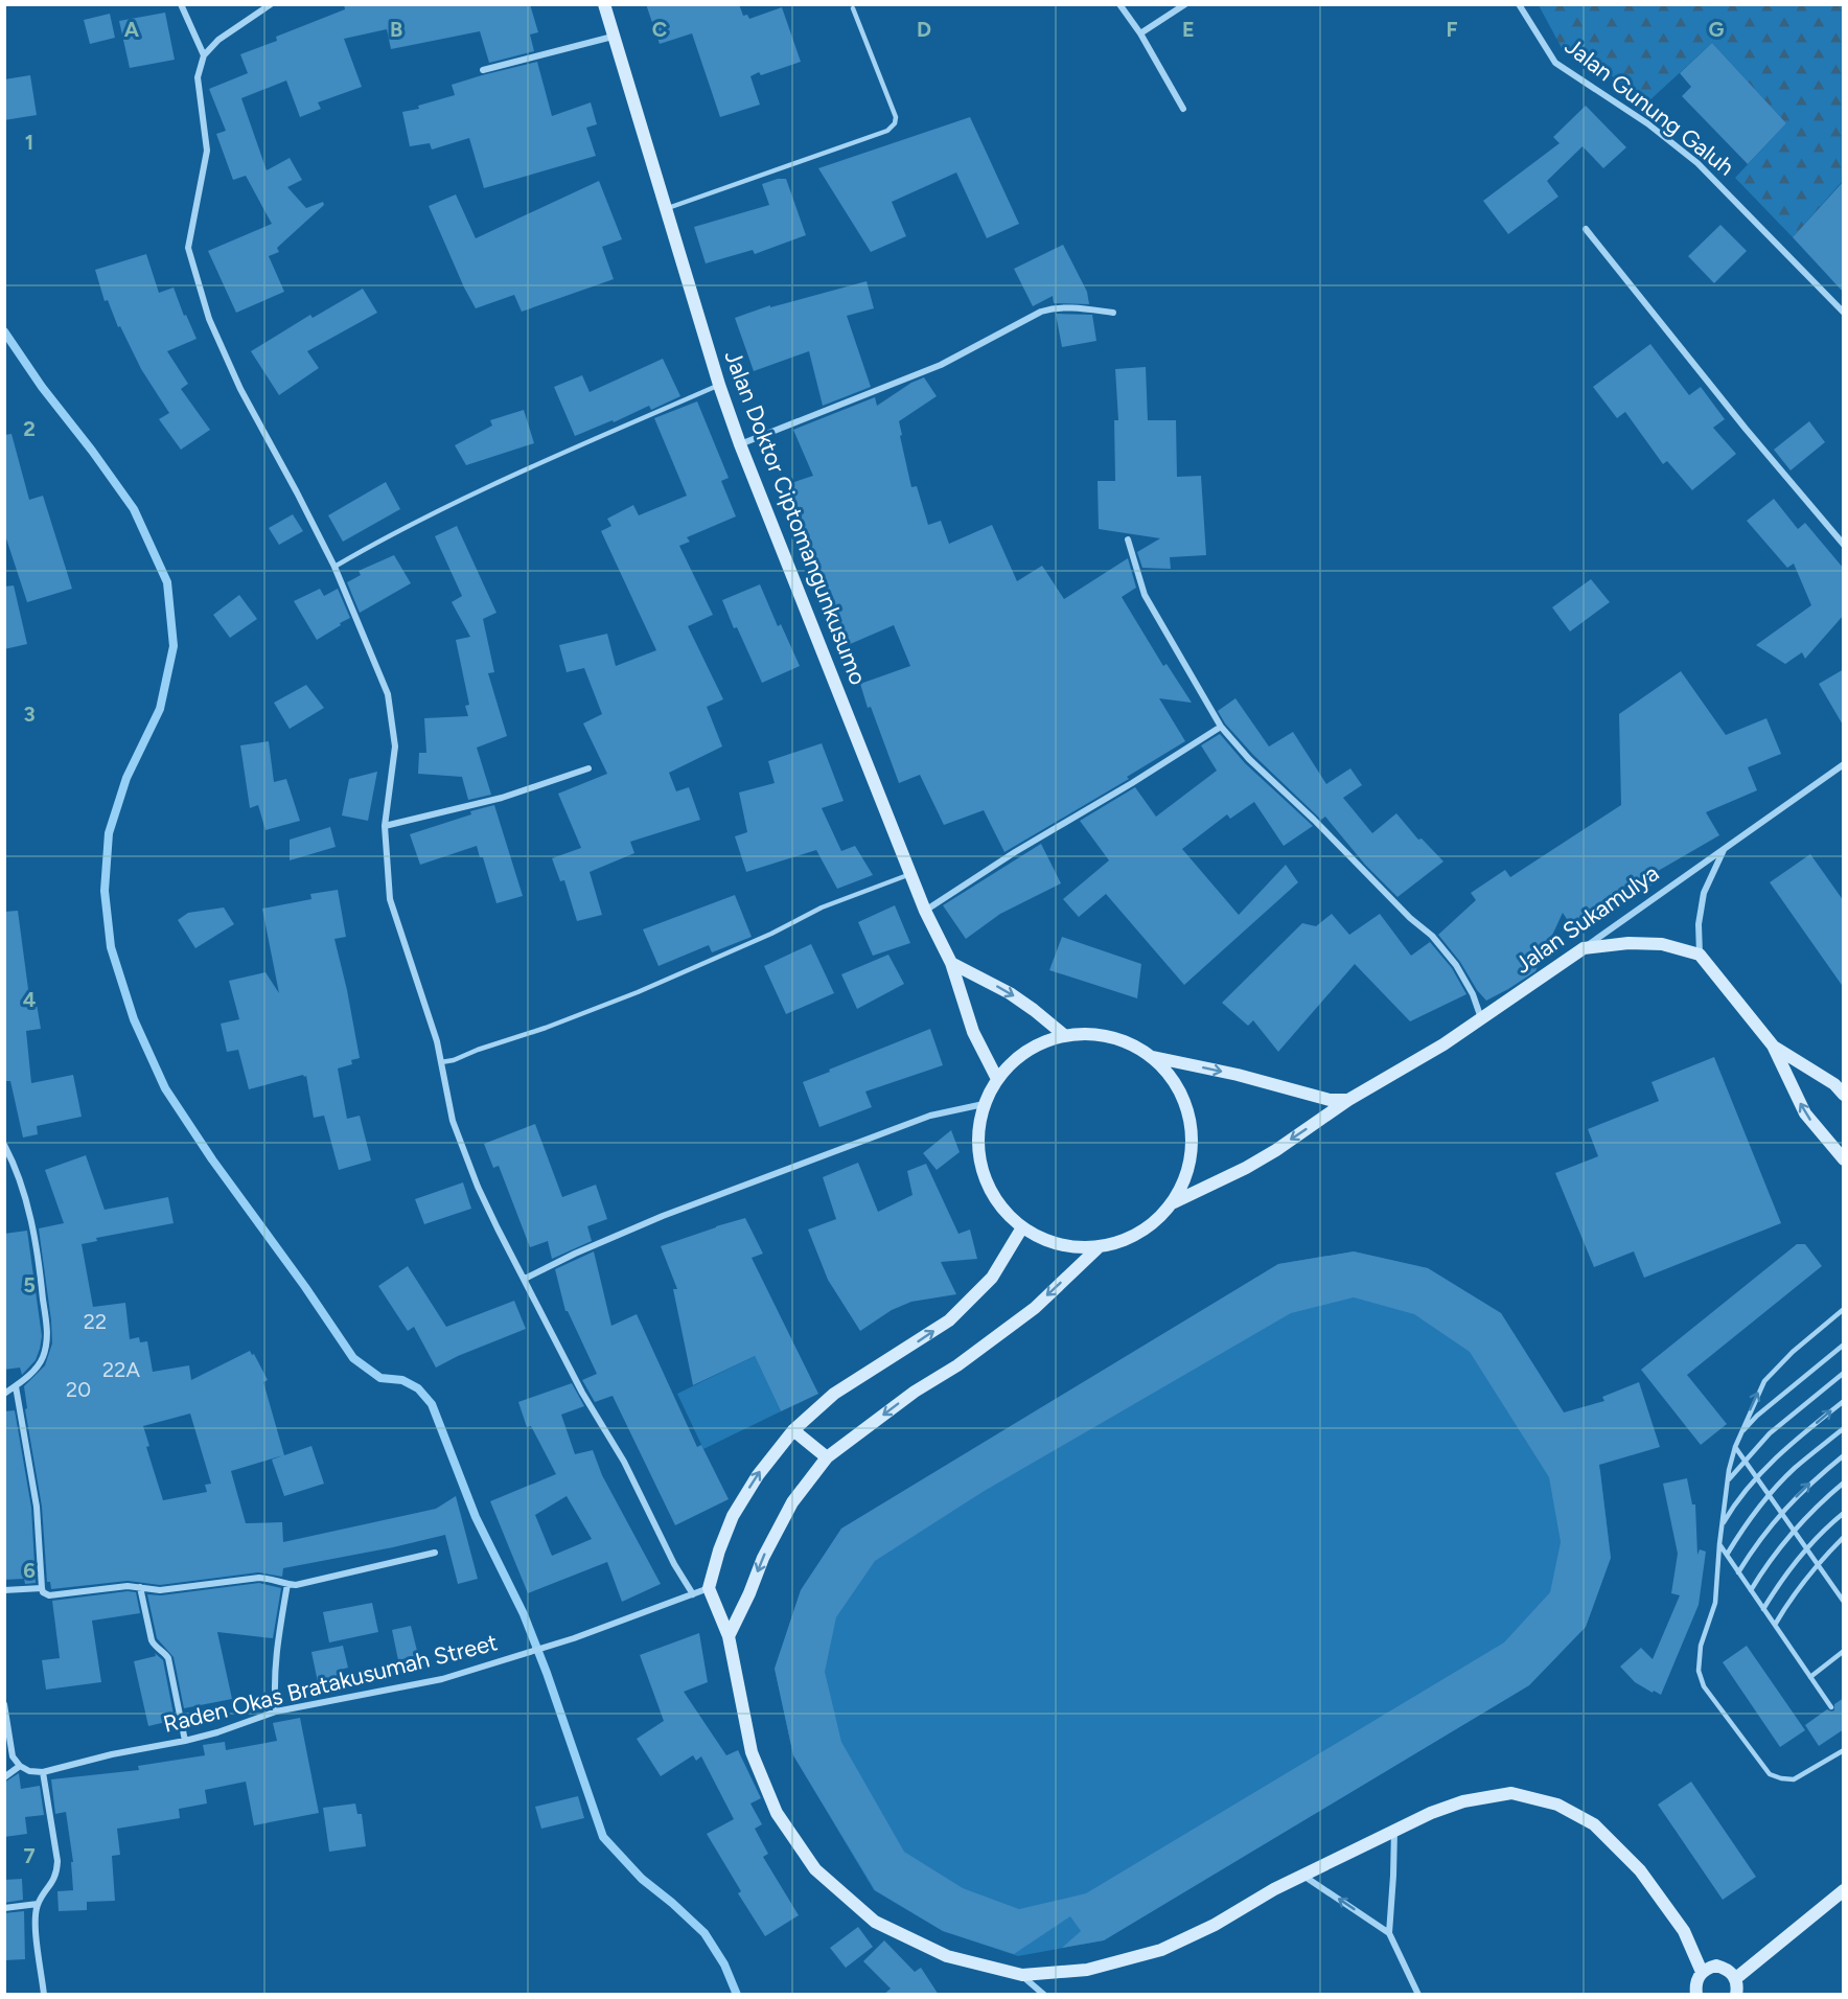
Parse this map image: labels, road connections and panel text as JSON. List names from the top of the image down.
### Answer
{
  "streets": {
    "main road": ["Jalan Doktor Ciptomangunkusumo", "Jalan Sukamulya"],
    "street": ["Jalan Gunung Galuh", "Raden Okas Bratakusumah Street"]
  },
  "crossings": [
    ["Jalan Doktor Ciptomangunkusumo", "Jalan Sukamulya"]
  ],
  "house_numbers": ["22", "22A", "20"],
  "grid": {
    "columns": [
      "A",
      "B",
      "C",
      "D",
      "E",
      "F",
      "G"
    ],
    "rows": [
      "1",
      "2",
      "3",
      "4",
      "5",
      "6",
      "7"
    ]
  }
}
